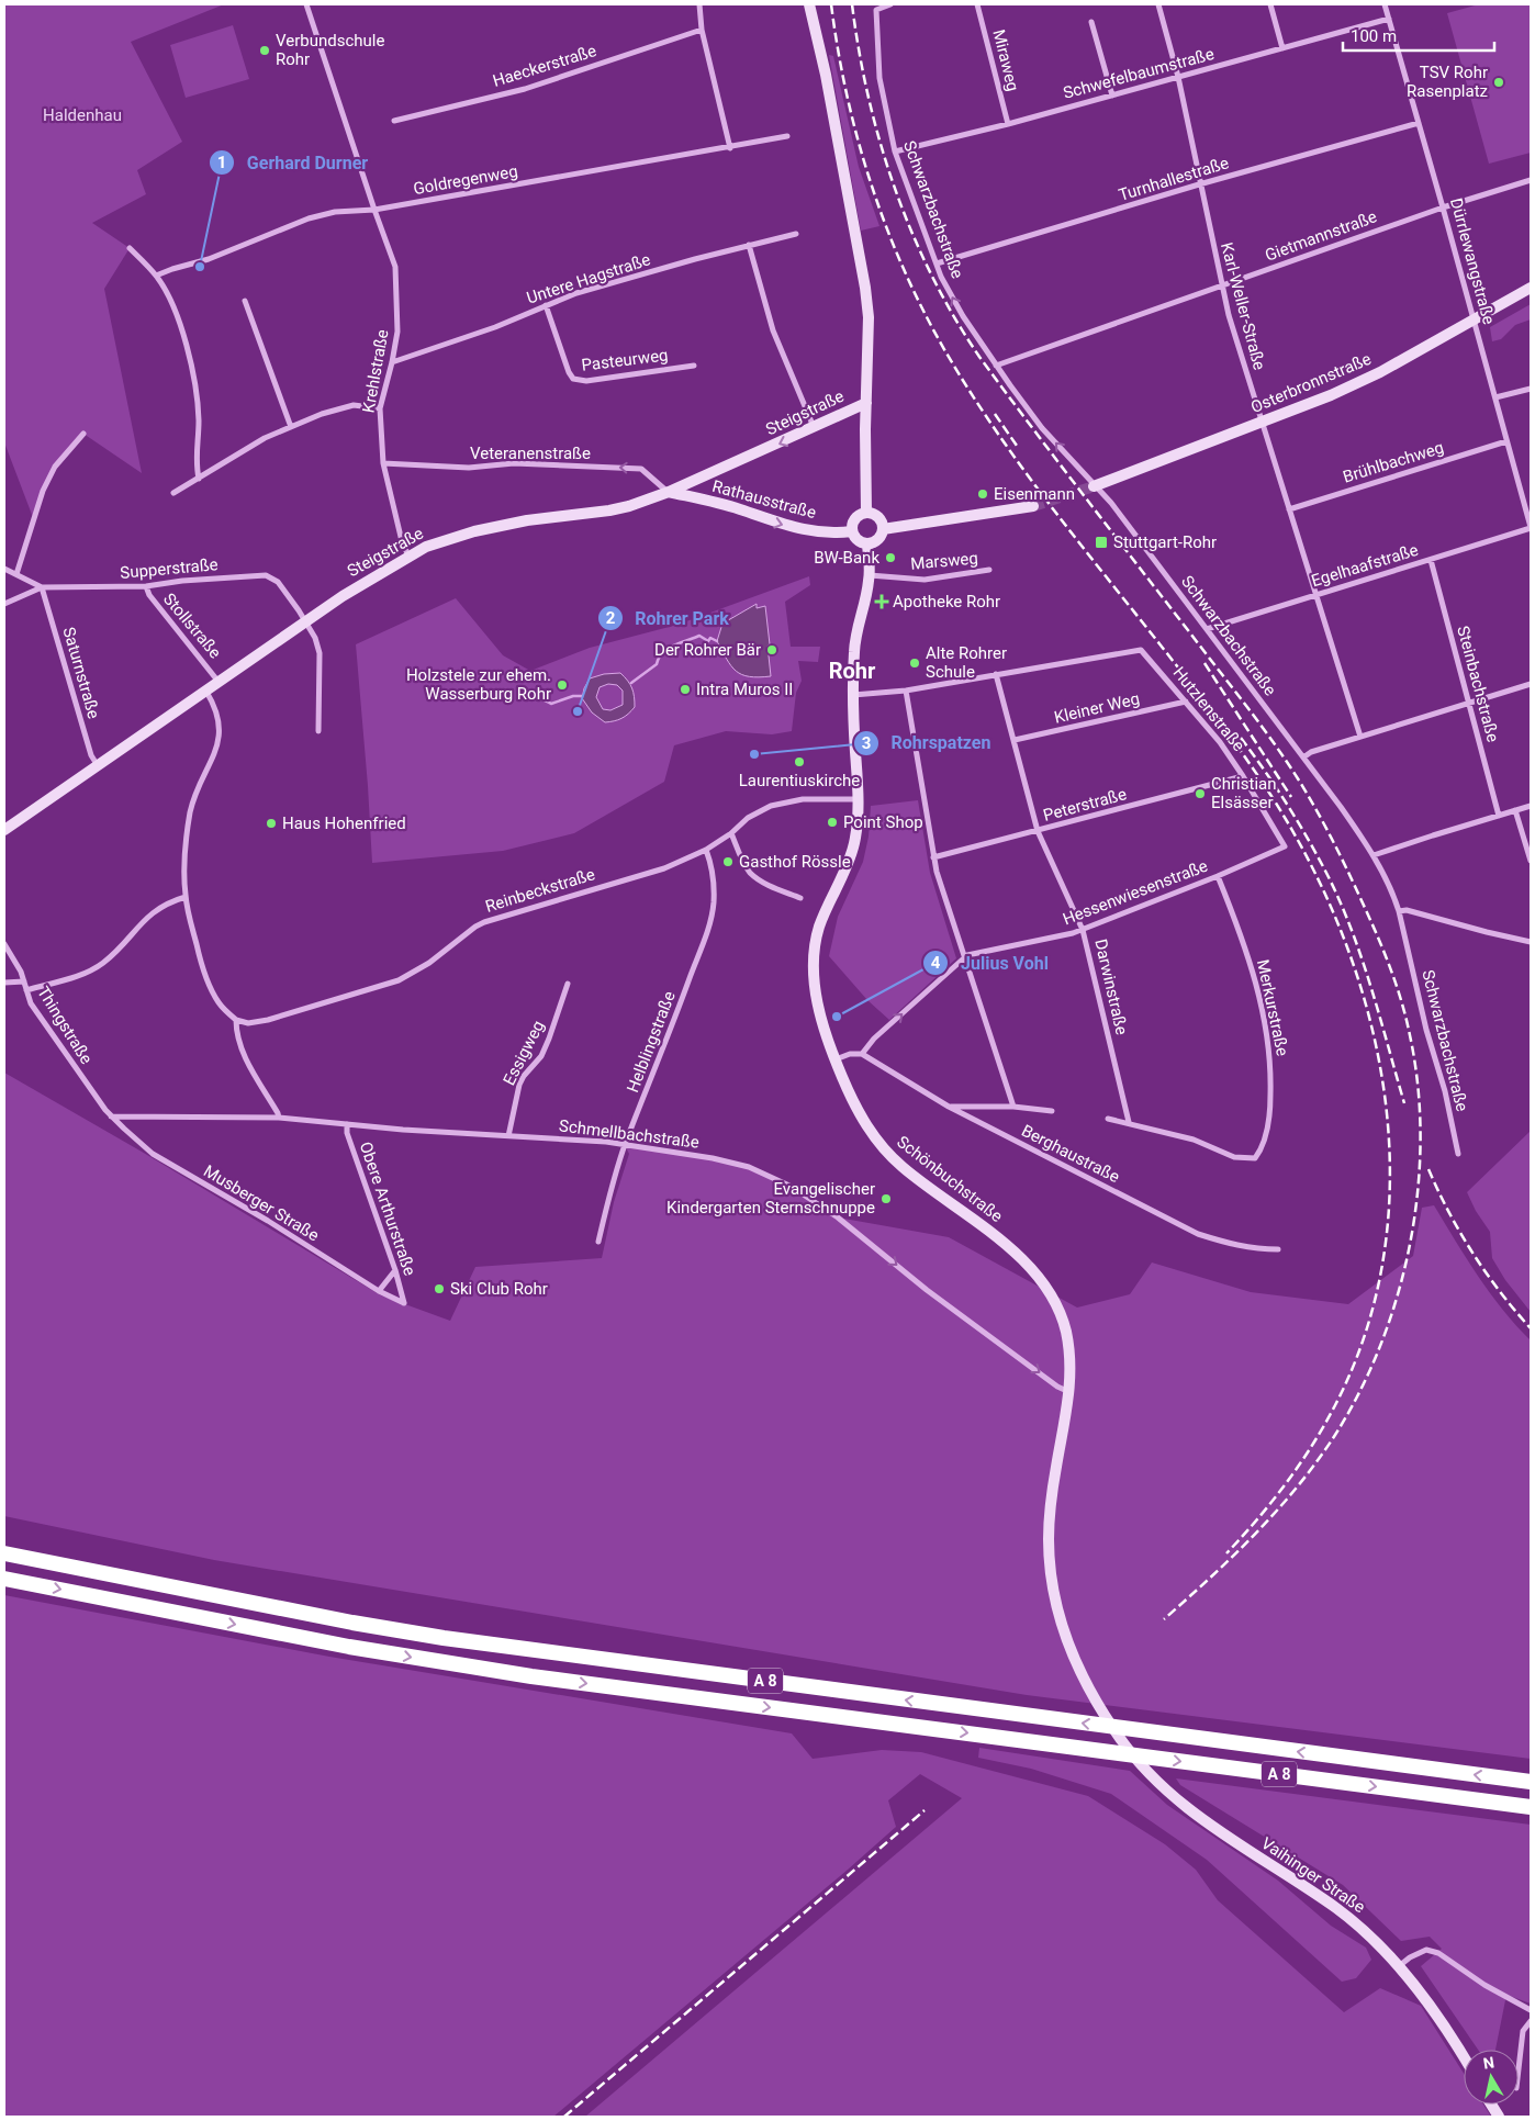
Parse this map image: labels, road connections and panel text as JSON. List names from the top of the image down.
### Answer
{
  "streets": {
    "highway": ["A 8"],
    "main road": [
      "Osterbronnstraße",
      "Steigstraße",
      "Rathausstraße",
      "Schönbuchstraße",
      "Vaihinger Straße"
    ],
    "street": [
      "Miraweg",
      "Haeckerstraße",
      "Schwefelbaumstraße",
      "Turnhallestraße",
      "Goldregenweg",
      "Schwarzbachstraße",
      "Gietmannstraße",
      "Dürrlewangstraße",
      "Untere Hagstraße",
      "Karl-Weller-Straße",
      "Pasteurweg",
      "Krehlstraße",
      "Veteranenstraße",
      "Brühlbachweg",
      "Marsweg",
      "Egelhaafstraße",
      "Supperstraße",
      "Stollstraße",
      "Saturnstraße",
      "Steinbachstraße",
      "Kleiner Weg",
      "Hutzlenstraße",
      "Peterstraße",
      "Reinbeckstraße",
      "Hessenwiesenstraße",
      "Darwinstraße",
      "Merkurstraße",
      "Thingstraße",
      "Helblingstraße",
      "Essigweg",
      "Schmellbachstraße",
      "Berghaustraße",
      "Musberger Straße",
      "Obere Arthurstraße"
    ]
  },
  "crossings": [
    ["Miraweg", "Schwefelbaumstraße"],
    ["Schwefelbaumstraße", "Schwarzbachstraße"],
    ["Schwefelbaumstraße", "Dürrlewangstraße"],
    ["Schwefelbaumstraße", "Karl-Weller-Straße"],
    ["Turnhallestraße", "Schwarzbachstraße"],
    ["Turnhallestraße", "Dürrlewangstraße"],
    ["Turnhallestraße", "Karl-Weller-Straße"],
    ["Goldregenweg", "Krehlstraße"],
    ["Schwarzbachstraße", "Gietmannstraße"],
    ["Schwarzbachstraße", "Osterbronnstraße"],
    ["Schwarzbachstraße", "Egelhaafstraße"],
    ["Gietmannstraße", "Dürrlewangstraße"],
    ["Gietmannstraße", "Karl-Weller-Straße"],
    ["Dürrlewangstraße", "Osterbronnstraße"],
    ["Dürrlewangstraße", "Brühlbachweg"],
    ["Dürrlewangstraße", "Egelhaafstraße"],
    ["Untere Hagstraße", "Pasteurweg"],
    ["Untere Hagstraße", "Krehlstraße"],
    ["Karl-Weller-Straße", "Osterbronnstraße"],
    ["Karl-Weller-Straße", "Brühlbachweg"],
    ["Karl-Weller-Straße", "Egelhaafstraße"],
    ["Krehlstraße", "Steigstraße"],
    ["Krehlstraße", "Veteranenstraße"],
    ["Steigstraße", "Veteranenstraße"],
    ["Steigstraße", "Rathausstraße"],
    ["Steigstraße", "Supperstraße"],
    ["Steigstraße", "Stollstraße"],
    ["Steigstraße", "Saturnstraße"],
    ["Veteranenstraße", "Rathausstraße"],
    ["Rathausstraße", "Schönbuchstraße"],
    ["Marsweg", "Schönbuchstraße"],
    ["Egelhaafstraße", "Steinbachstraße"],
    ["Supperstraße", "Stollstraße"],
    ["Supperstraße", "Saturnstraße"],
    ["Kleiner Weg", "Hutzlenstraße"],
    ["Kleiner Weg", "Darwinstraße"],
    ["Hutzlenstraße", "Peterstraße"],
    ["Hutzlenstraße", "Hessenwiesenstraße"],
    ["Hutzlenstraße", "Darwinstraße"],
    ["Peterstraße", "Darwinstraße"],
    ["Reinbeckstraße", "Helblingstraße"],
    ["Reinbeckstraße", "Schönbuchstraße"],
    ["Hessenwiesenstraße", "Darwinstraße"],
    ["Hessenwiesenstraße", "Merkurstraße"],
    ["Hessenwiesenstraße", "Berghaustraße"],
    ["Darwinstraße", "Merkurstraße"],
    ["Thingstraße", "Schmellbachstraße"],
    ["Thingstraße", "Musberger Straße"],
    ["Helblingstraße", "Schmellbachstraße"],
    ["Essigweg", "Schmellbachstraße"],
    ["Schmellbachstraße", "Schönbuchstraße"],
    ["Schmellbachstraße", "Musberger Straße"],
    ["Schmellbachstraße", "Obere Arthurstraße"],
    ["Schönbuchstraße", "Vaihinger Straße"],
    ["Musberger Straße", "Obere Arthurstraße"]
  ],
  "one_way": ["Veteranenstraße", "Rathausstraße", "Schmellbachstraße"],
  "districts": ["Rohr"],
  "parks": ["Haldenhau"],
  "places": {
    "other": [
      "Verbundschule Rohr",
      "TSV Rohr Rasenplatz",
      "Gerhard Durner",
      "Eisenmann",
      "BW-Bank",
      "Der Rohrer Bär",
      "Alte Rohrer Schule",
      "Holzstele zur ehem. Wasserburg Rohr",
      "Intra Muros II",
      "Rohrer Park",
      "Rohrspatzen",
      "Laurentiuskirche",
      "Christian Elsässer",
      "Point Shop",
      "Haus Hohenfried",
      "Gasthof Rössle",
      "Julius Vohl",
      "Evangelischer Kindergarten Sternschnuppe",
      "Ski Club Rohr"
    ],
    "transit": ["Stuttgart-Rohr"],
    "health": ["Apotheke Rohr"]
  },
  "scale_bar": "100 m",
  "north": "top"
}
